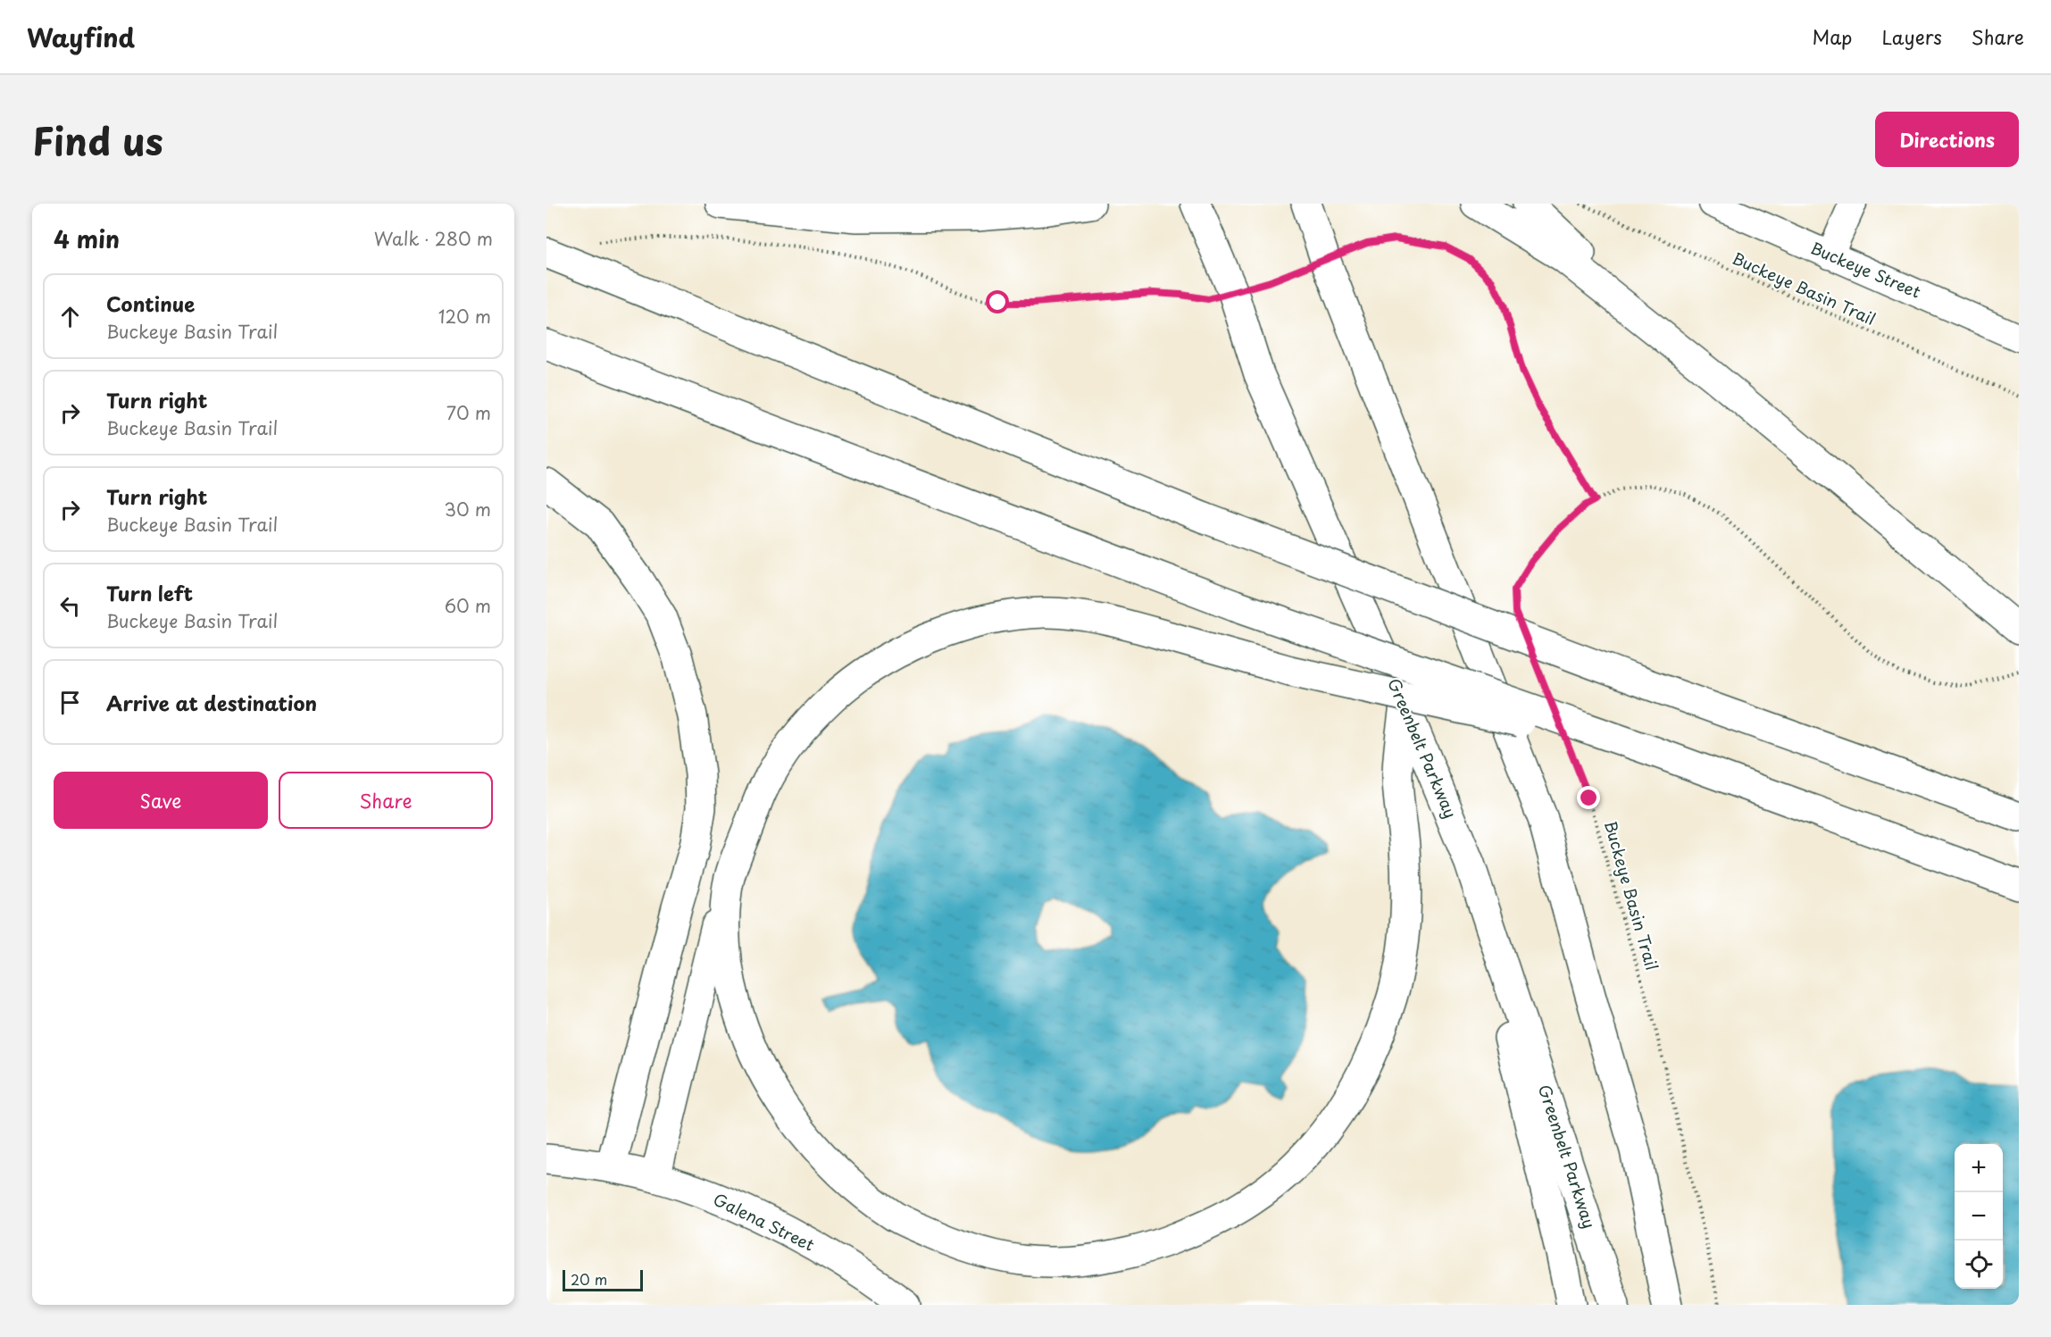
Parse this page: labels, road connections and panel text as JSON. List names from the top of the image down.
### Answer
{
  "streets": {
    "main road": ["Greenbelt Parkway", "Galena Street"],
    "street": ["Buckeye Street"],
    "path": ["Buckeye Basin Trail"]
  },
  "scale_bar": "20 m",
  "page": {
    "header": "Wayfind",
    "nav": ["Map", "Layers", "Share"],
    "title": "Find us",
    "buttons": [
      "Directions",
      ["Save", "Share"]
    ],
    "heading": ["4 min", "Walk · 280 m"],
    "list": [
      ["Continue", "Buckeye Basin Trail", "120 m"],
      ["Turn right", "Buckeye Basin Trail", "70 m"],
      ["Turn right", "Buckeye Basin Trail", "30 m"],
      ["Turn left", "Buckeye Basin Trail", "60 m"],
      "Arrive at destination"
    ],
    "map_buttons": ["+", "−"],
    "scale": "20 m"
  }
}
